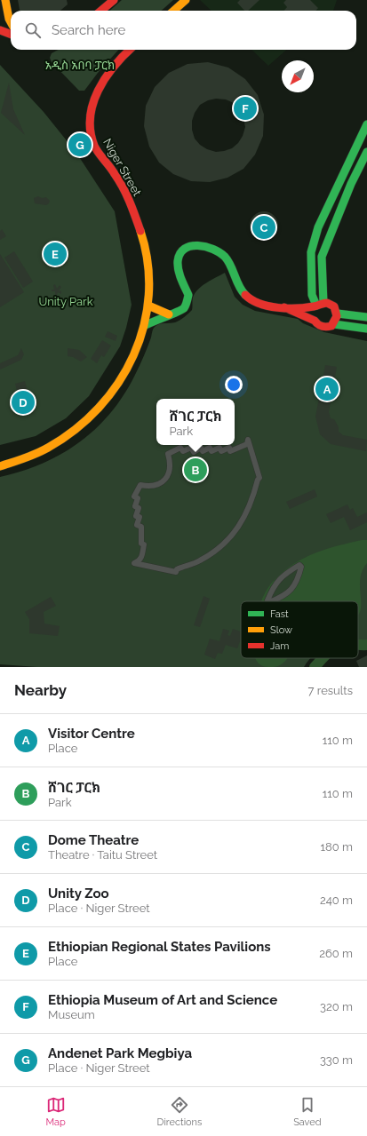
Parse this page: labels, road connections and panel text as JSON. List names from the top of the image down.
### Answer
{
  "streets": {
    "main road": ["Niger Street"]
  },
  "parks": ["አዲስ አበባ ፓርክ", "Unity Park"],
  "legend": ["Fast", "Slow", "Jam"],
  "north": "bottom left",
  "page": {
    "search": "Search here",
    "pins": [
      "F",
      "G",
      "C",
      "E",
      "A",
      "D",
      "B"
    ],
    "popup": ["ሸገር ፓርክ", "Park"],
    "heading": ["Nearby", "7 results"],
    "list": [
      {
        "mark": "A",
        "name": "Visitor Centre",
        "note": "Place",
        "value": "110 m"
      },
      {
        "mark": "B",
        "name": "ሸገር ፓርክ",
        "note": "Park",
        "value": "110 m"
      },
      {
        "mark": "C",
        "name": "Dome Theatre",
        "note": "Theatre · Taitu Street",
        "value": "180 m"
      },
      {
        "mark": "D",
        "name": "Unity Zoo",
        "note": "Place · Niger Street",
        "value": "240 m"
      },
      {
        "mark": "E",
        "name": "Ethiopian Regional States Pavilions",
        "note": "Place",
        "value": "260 m"
      },
      {
        "mark": "F",
        "name": "Ethiopia Museum of Art and Science",
        "note": "Museum",
        "value": "320 m"
      },
      {
        "mark": "G",
        "name": "Andenet Park Megbiya",
        "note": "Place · Niger Street",
        "value": "330 m"
      }
    ],
    "nav": ["Map", "Directions", "Saved"]
  }
}
